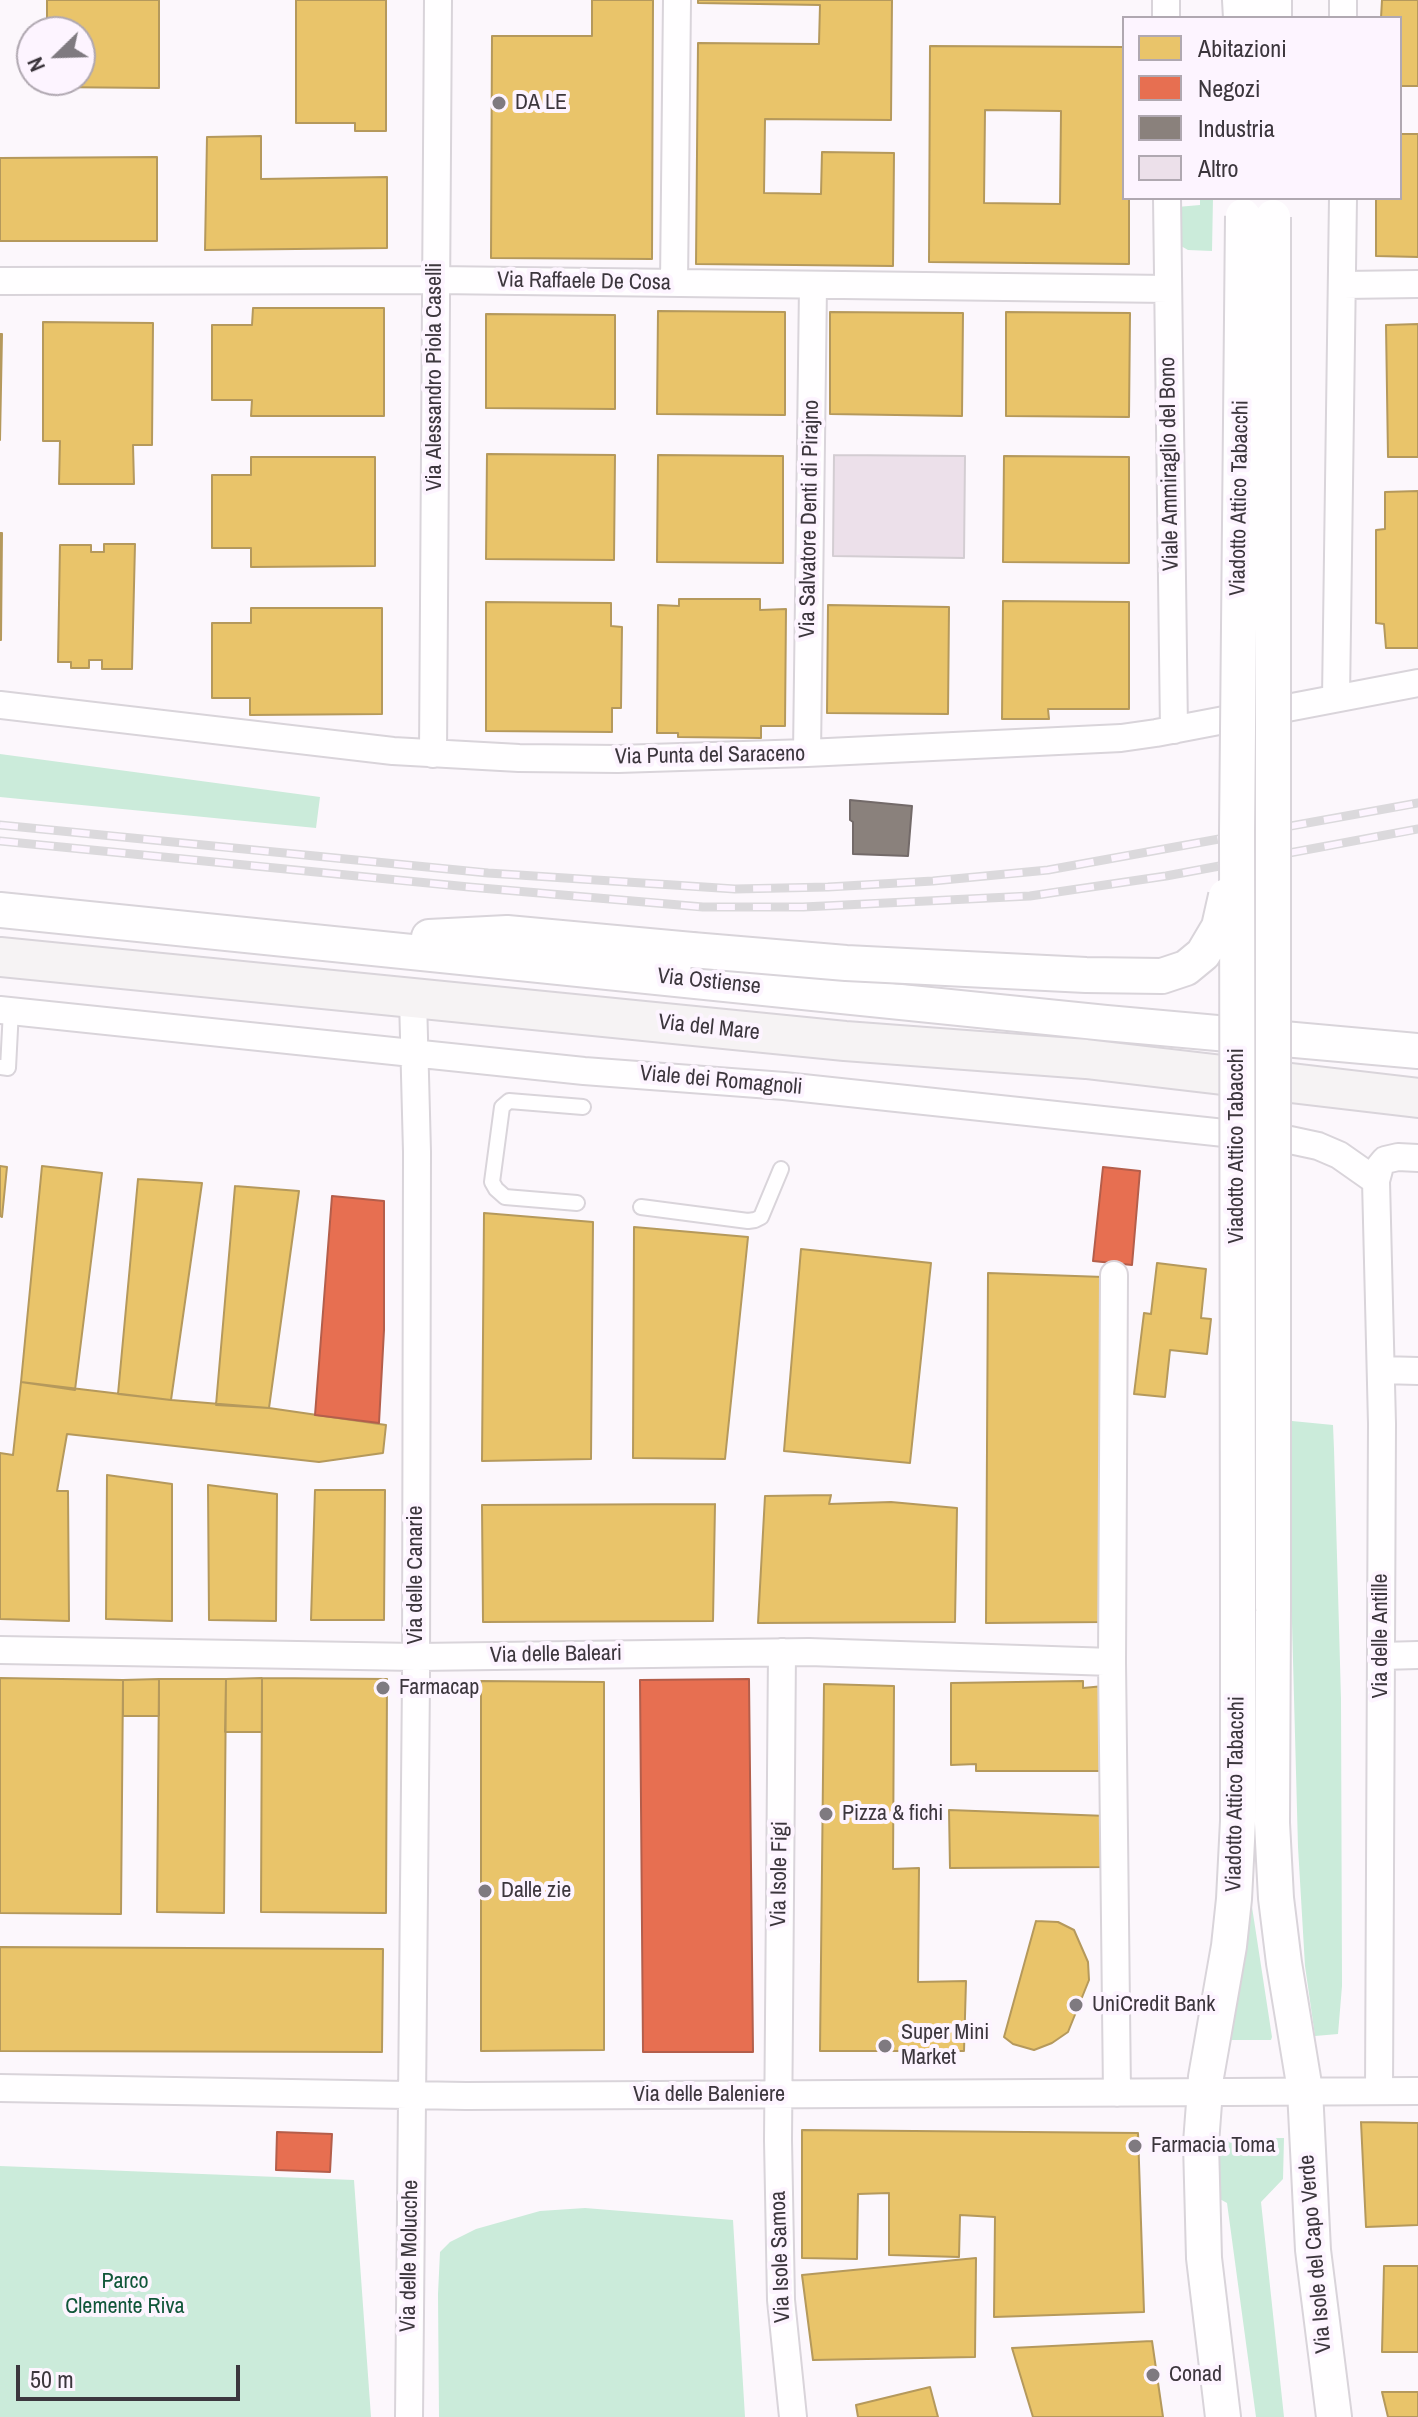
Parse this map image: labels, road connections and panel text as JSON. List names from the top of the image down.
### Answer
{
  "streets": {
    "main road": ["Via del Mare"],
    "street": [
      "Via Raffaele De Cosa",
      "Via Alessandro Piola Caselli",
      "Viale Ammiraglio del Bono",
      "Viadotto Attico Tabacchi",
      "Via Salvatore Denti di Pirajno",
      "Via Punta del Saraceno",
      "Via Ostiense",
      "Viale dei Romagnoli",
      "Via delle Canarie",
      "Via delle Antille",
      "Via delle Baleari",
      "Via Isole Figi",
      "Via delle Baleniere",
      "Via Isole del Capo Verde",
      "Via delle Molucche",
      "Via Isole Samoa"
    ]
  },
  "crossings": [
    ["Via Raffaele De Cosa", "Via Alessandro Piola Caselli"],
    ["Via Raffaele De Cosa", "Viale Ammiraglio del Bono"],
    ["Via Raffaele De Cosa", "Via Salvatore Denti di Pirajno"],
    ["Via Alessandro Piola Caselli", "Via Punta del Saraceno"],
    ["Viale Ammiraglio del Bono", "Via Punta del Saraceno"],
    ["Viadotto Attico Tabacchi", "Via delle Baleniere"],
    ["Viadotto Attico Tabacchi", "Via Isole del Capo Verde"],
    ["Via Salvatore Denti di Pirajno", "Via Punta del Saraceno"],
    ["Viale dei Romagnoli", "Via delle Canarie"],
    ["Viale dei Romagnoli", "Via delle Antille"],
    ["Via delle Canarie", "Via delle Baleari"],
    ["Via delle Canarie", "Via delle Baleniere"],
    ["Via delle Canarie", "Via delle Molucche"],
    ["Via delle Antille", "Via delle Baleniere"],
    ["Via delle Baleari", "Via Isole Figi"],
    ["Via Isole Figi", "Via delle Baleniere"],
    ["Via Isole Figi", "Via Isole Samoa"],
    ["Via delle Baleniere", "Via Isole del Capo Verde"],
    ["Via delle Baleniere", "Via delle Molucche"],
    ["Via delle Baleniere", "Via Isole Samoa"]
  ],
  "parks": ["Parco Clemente Riva"],
  "places": [
    "DA LE",
    "Farmacap",
    "Pizza & fichi",
    "Dalle zie",
    "UniCredit Bank",
    "Super Mini Market",
    "Farmacia Toma",
    "Conad"
  ],
  "legend": [
    "Abitazioni",
    "Negozi",
    "Industria",
    "Altro"
  ],
  "scale_bar": "50 m",
  "north": "bottom left"
}
